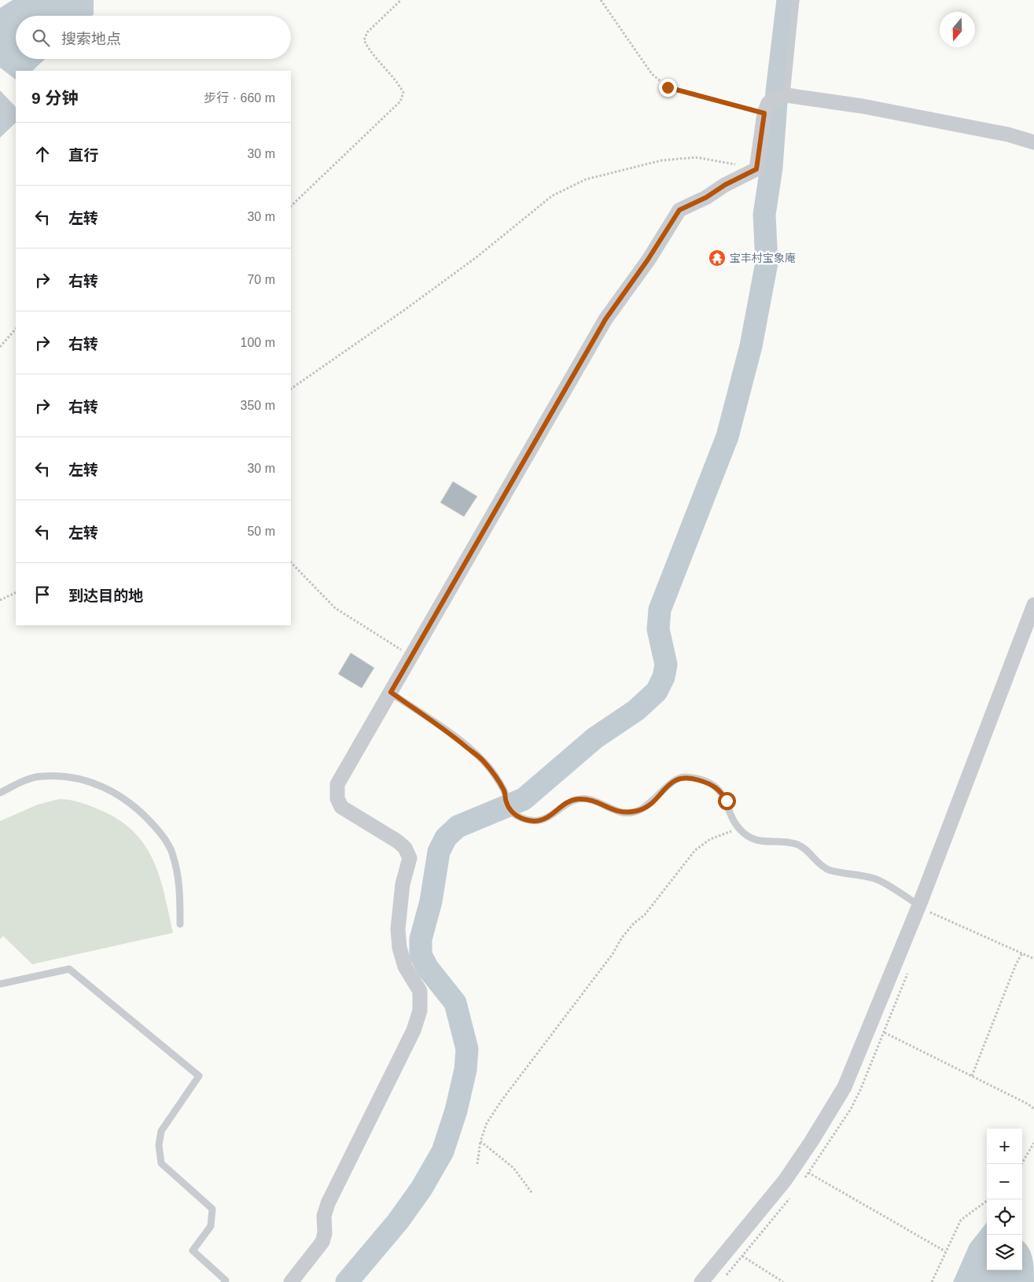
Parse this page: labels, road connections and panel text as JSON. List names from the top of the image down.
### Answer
{
  "places": {
    "temple": ["宝丰村宝象庵"]
  },
  "north": "bottom",
  "page": {
    "search": "搜索地点",
    "heading": ["9 分钟", "步行 · 660 m"],
    "list": [
      ["直行", "30 m"],
      ["左转", "30 m"],
      ["右转", "70 m"],
      ["右转", "100 m"],
      ["右转", "350 m"],
      ["左转", "30 m"],
      ["左转", "50 m"],
      "到达目的地"
    ],
    "map_buttons": ["+", "−"]
  }
}
